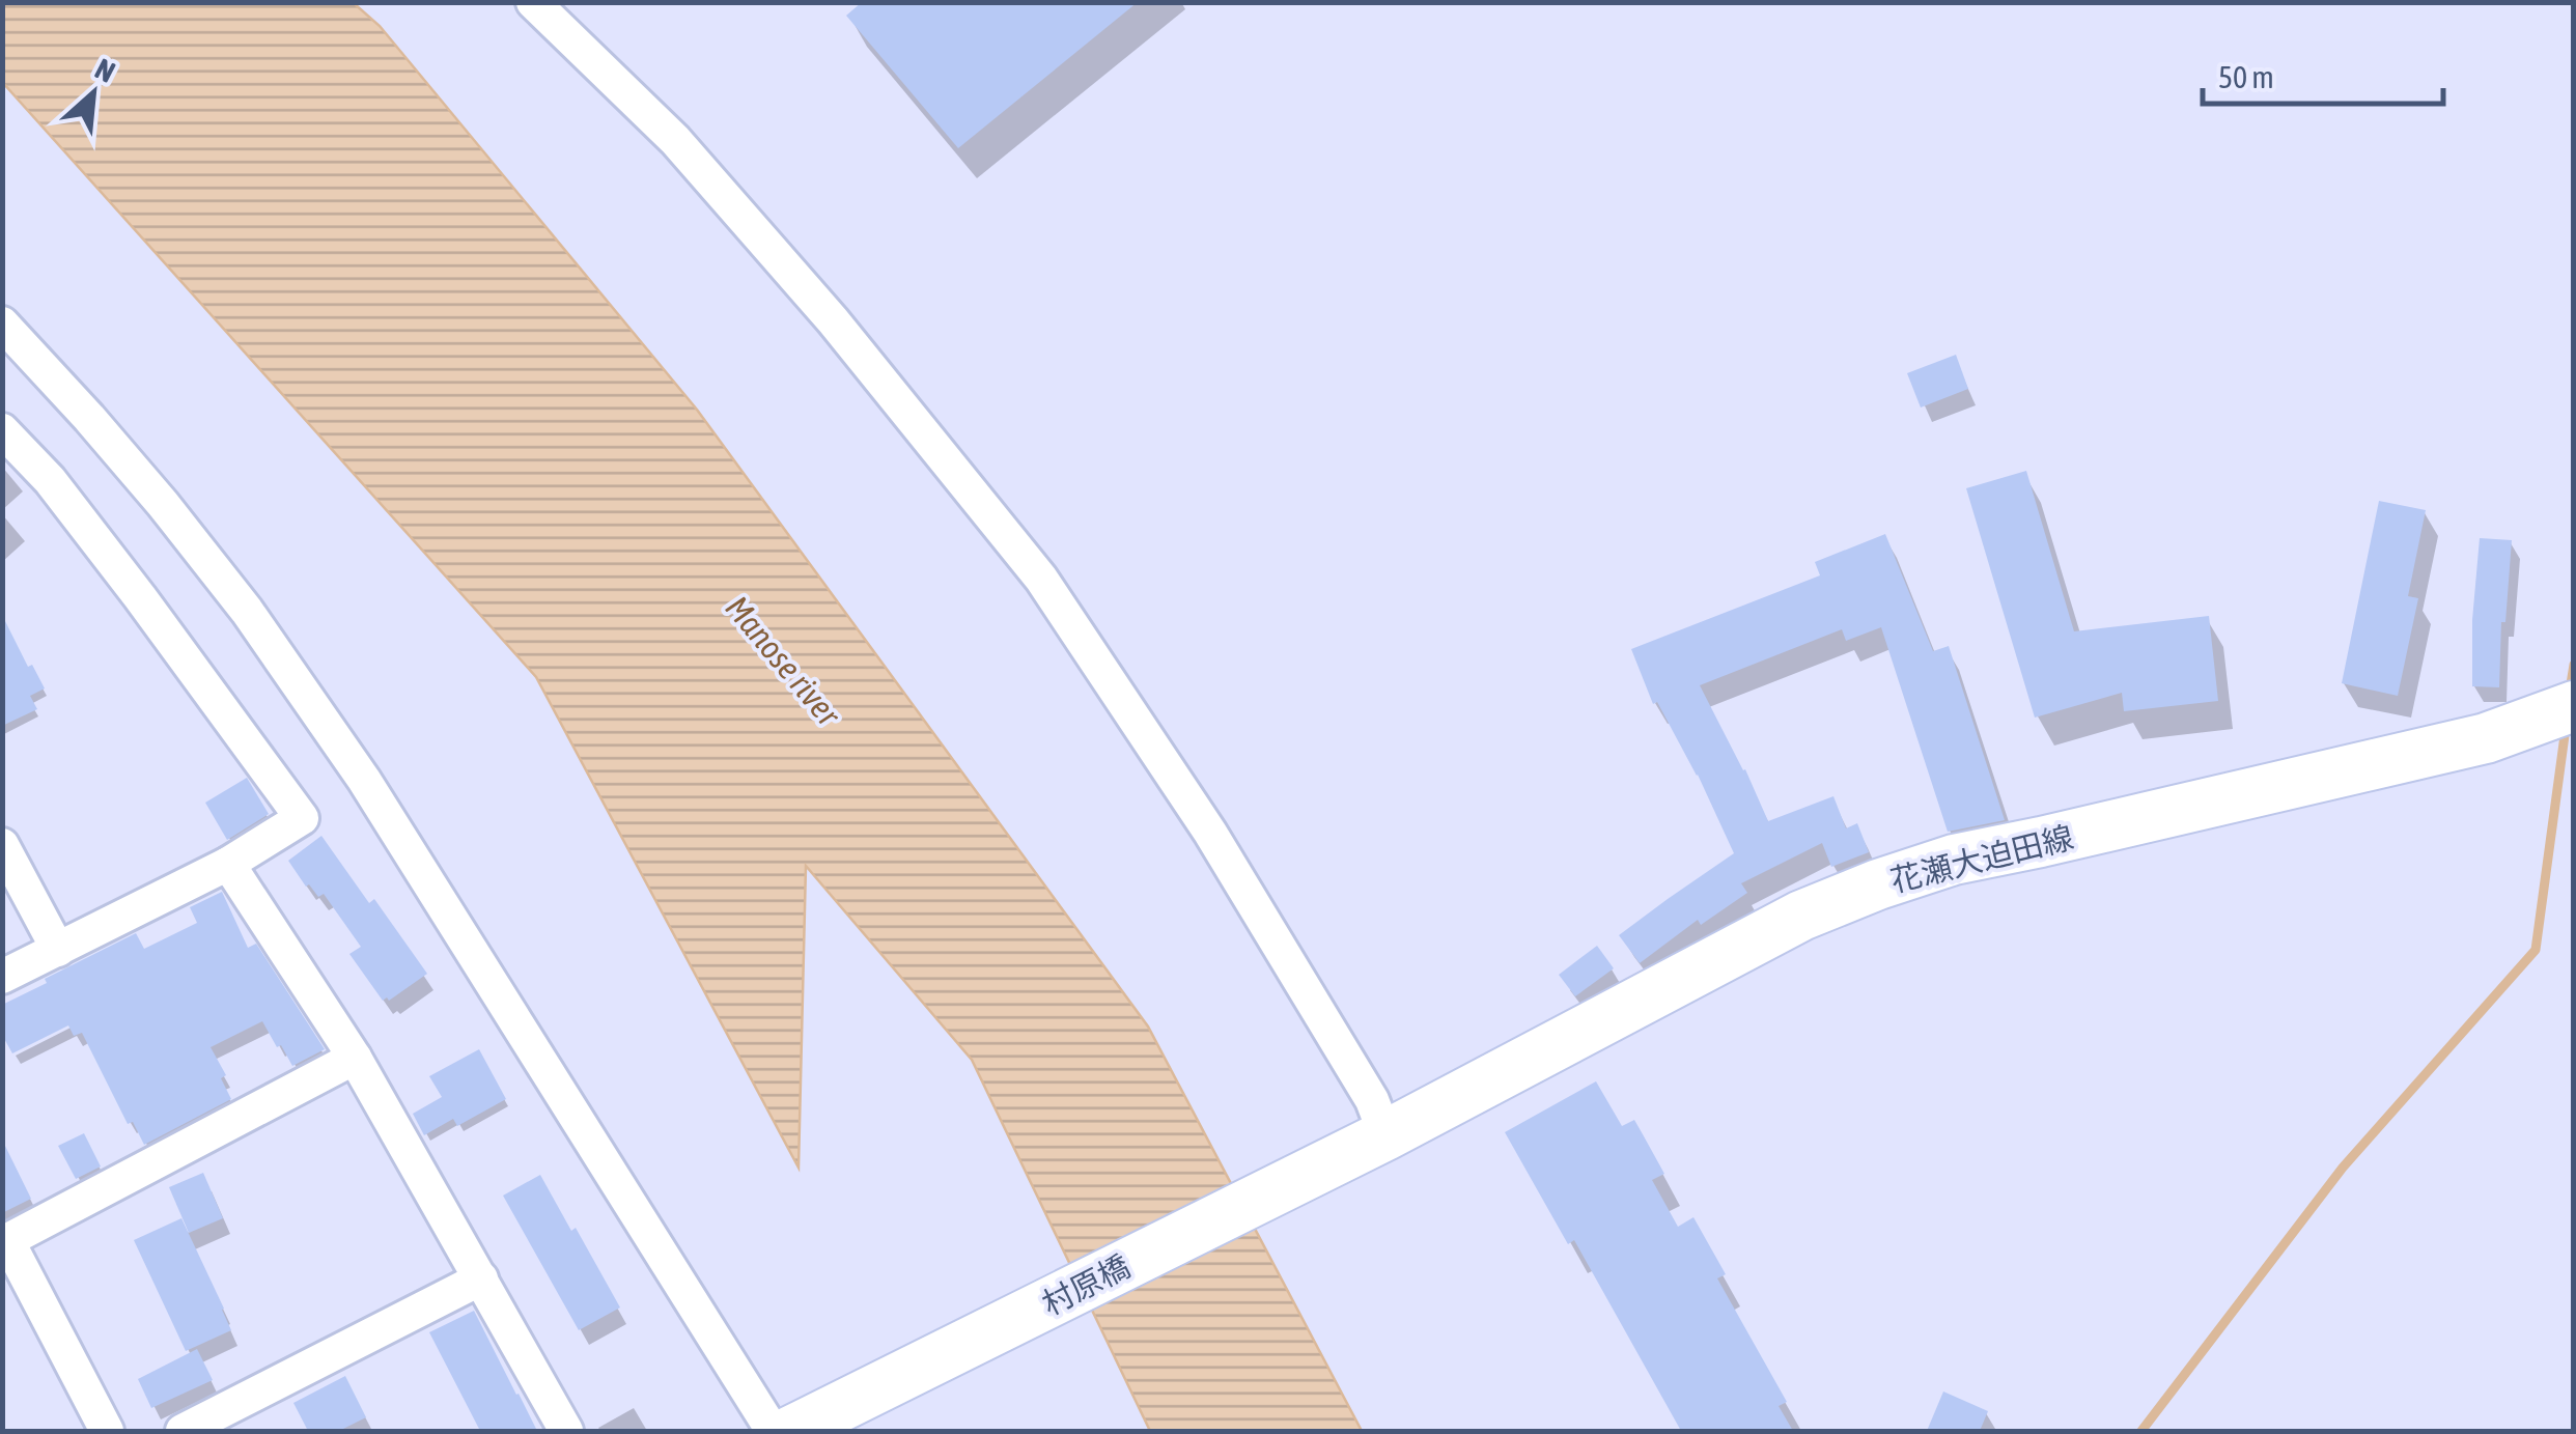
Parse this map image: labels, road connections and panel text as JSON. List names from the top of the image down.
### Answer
{
  "streets": {
    "street": ["花瀬大迫田線", "村原橋"]
  },
  "crossings": [
    ["花瀬大迫田線", "村原橋"]
  ],
  "water": ["Manose river"],
  "scale_bar": "50 m",
  "north": "top right"
}
